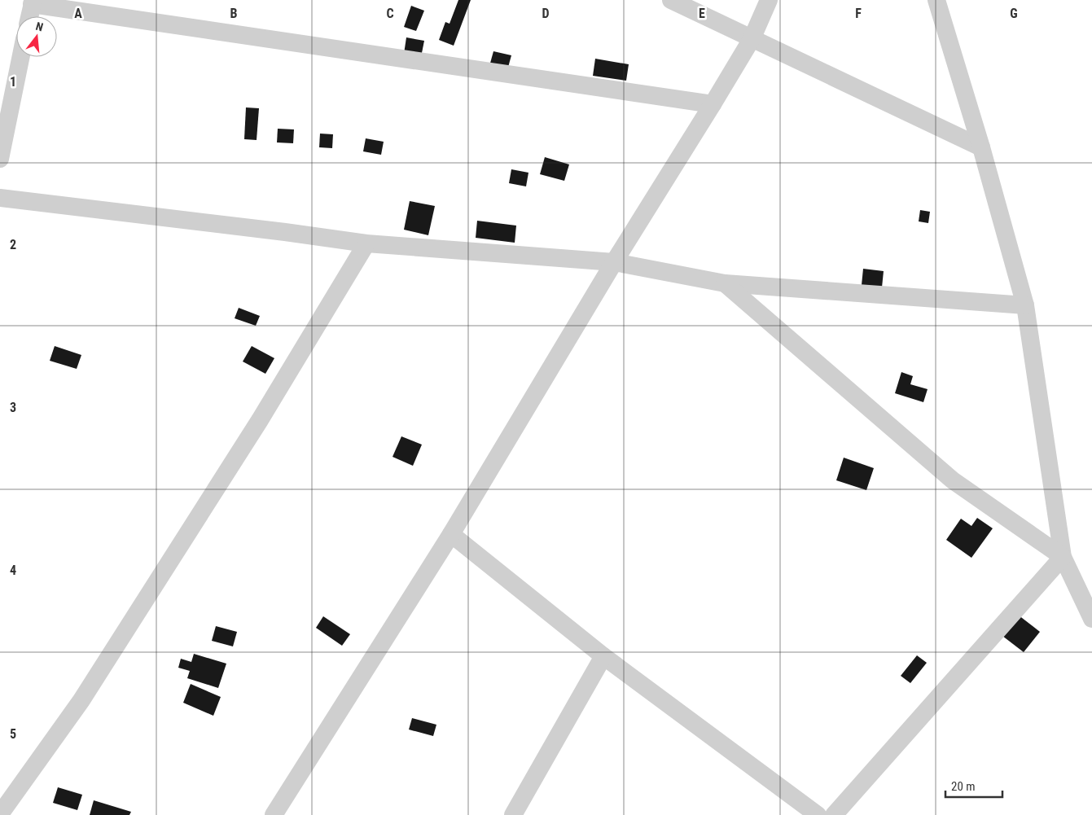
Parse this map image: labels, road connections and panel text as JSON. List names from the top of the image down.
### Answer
{
  "scale_bar": "20 m",
  "north": "top",
  "grid": {
    "columns": [
      "A",
      "B",
      "C",
      "D",
      "E",
      "F",
      "G"
    ],
    "rows": [
      "1",
      "2",
      "3",
      "4",
      "5"
    ]
  }
}
